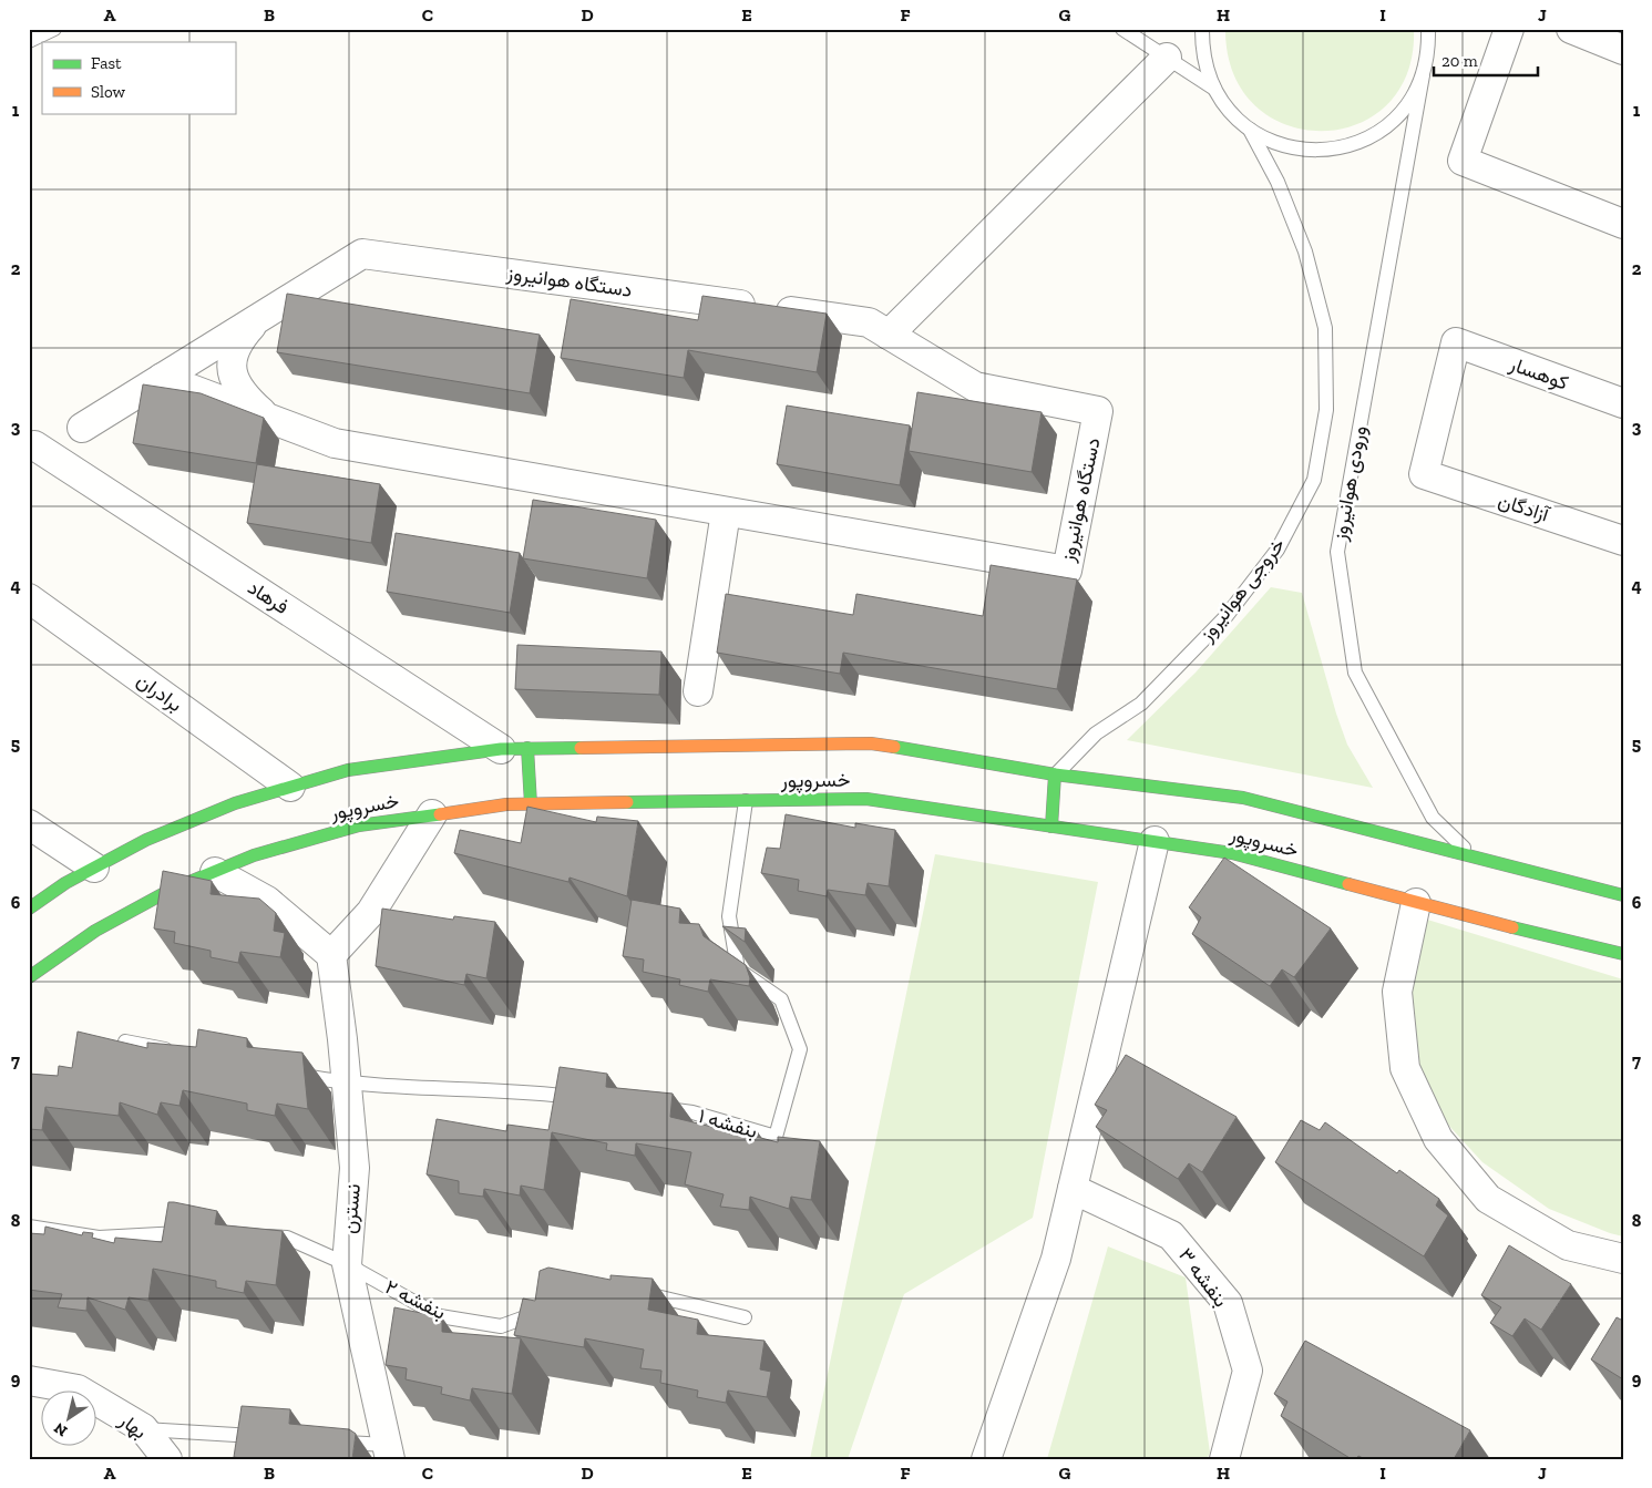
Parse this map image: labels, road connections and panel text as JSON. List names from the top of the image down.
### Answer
{
  "streets": {
    "street": [
      "دستگاه هوانیروز",
      "کوهسار",
      "آزادگان",
      "فرهاد",
      "برادران",
      "خسروپور",
      "نسترن",
      "بنفشه ۳",
      "بهار"
    ],
    "lane": [
      "ورودی هوانیروز",
      "خروجی هوانیروز",
      "بنفشه ۱",
      "بنفشه ۲"
    ]
  },
  "crossings": [
    ["کوهسار", "آزادگان"],
    ["ورودی هوانیروز", "خسروپور"],
    ["خروجی هوانیروز", "خسروپور"],
    ["فرهاد", "خسروپور"],
    ["برادران", "خسروپور"],
    ["خسروپور", "بنفشه ۱"],
    ["نسترن", "بنفشه ۲"]
  ],
  "legend": ["Fast", "Slow"],
  "scale_bar": "20 m",
  "north": "bottom left",
  "grid": {
    "columns": [
      "A",
      "B",
      "C",
      "D",
      "E",
      "F",
      "G",
      "H",
      "I",
      "J"
    ],
    "rows": [
      "1",
      "2",
      "3",
      "4",
      "5",
      "6",
      "7",
      "8",
      "9"
    ]
  }
}
